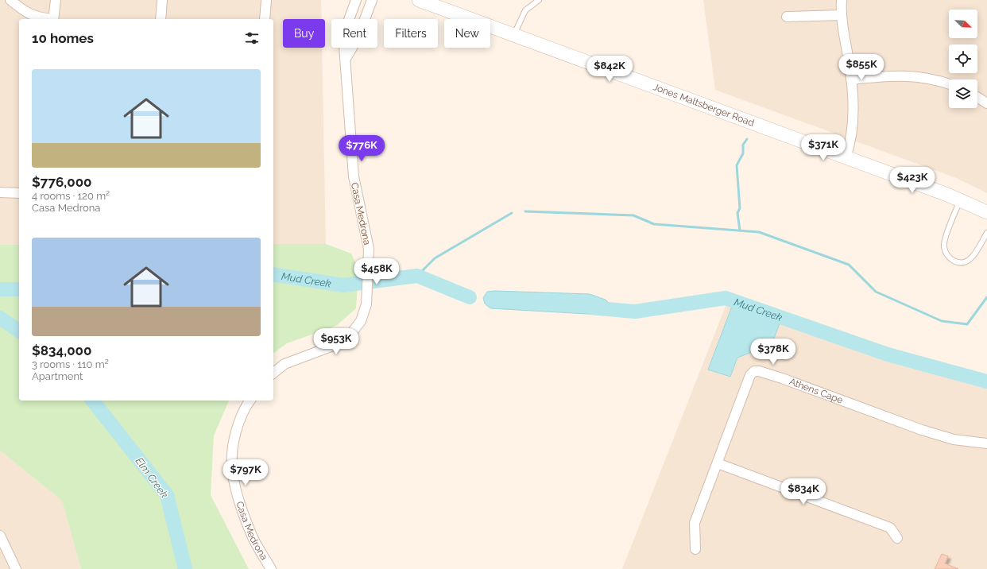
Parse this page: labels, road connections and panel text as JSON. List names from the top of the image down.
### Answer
{
  "streets": {
    "main road": ["Jones Maltsberger Road"],
    "street": ["Casa Medrona", "Athens Cape"]
  },
  "water": ["Mud Creek", "Elm Creek"],
  "north": "bottom right",
  "page": {
    "chip": [
      "Buy",
      "Rent",
      "Filters",
      "New"
    ],
    "heading": "10 homes",
    "price": [
      "$855K",
      "$842K",
      "$371K",
      "$776K",
      "$423K",
      "$458K",
      "$953K",
      "$378K",
      "$797K",
      "$834K"
    ],
    "list": [
      {
        "name": "$776,000",
        "note": "4 rooms · 120 m² · Casa Medrona"
      },
      {
        "name": "$834,000",
        "note": "3 rooms · 110 m² · Apartment"
      }
    ]
  }
}
